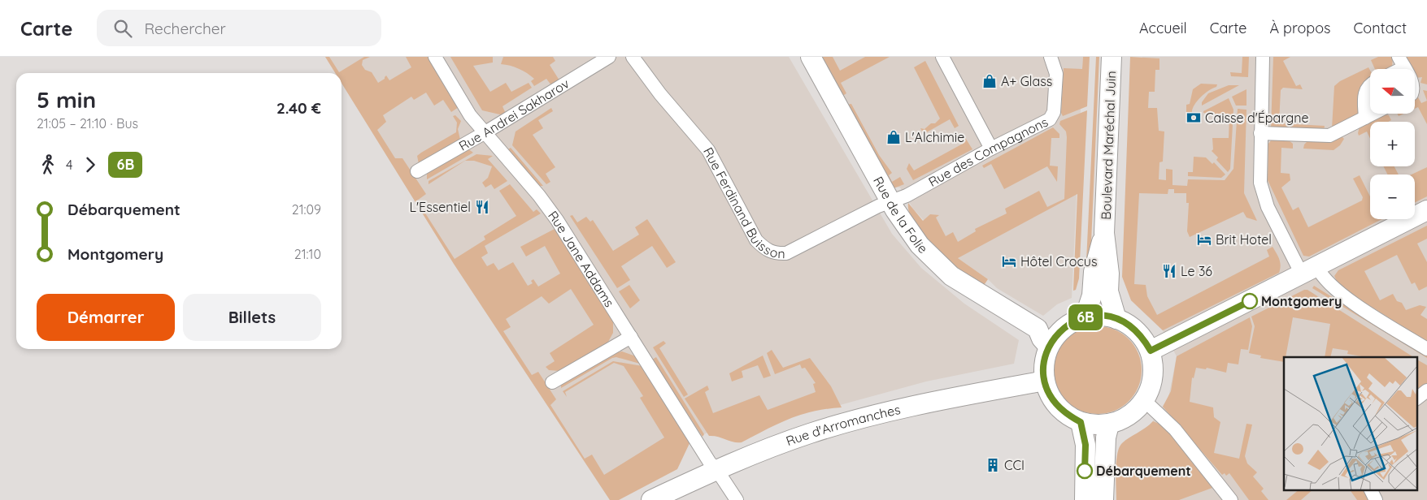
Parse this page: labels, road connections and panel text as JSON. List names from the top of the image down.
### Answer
{
  "streets": {
    "main road": ["Boulevard Maréchal Juin", "Rue de la Folie", "Rue d'Arromanches"],
    "street": [
      "Rue Andrei Sakharov",
      "Rue des Compagnons",
      "Rue Ferdinand Buisson",
      "Rue Jane Addams"
    ]
  },
  "crossings": [
    ["Rue Andrei Sakharov", "Rue Jane Addams"],
    ["Boulevard Maréchal Juin", "Rue de la Folie"],
    ["Boulevard Maréchal Juin", "Rue d'Arromanches"],
    ["Rue des Compagnons", "Rue Ferdinand Buisson"],
    ["Rue des Compagnons", "Rue de la Folie"],
    ["Rue Ferdinand Buisson", "Rue de la Folie"],
    ["Rue de la Folie", "Rue d'Arromanches"],
    ["Rue Jane Addams", "Rue d'Arromanches"]
  ],
  "places": {
    "shop": ["A+ Glass", "L'Alchimie"],
    "bank": ["Caisse d'Épargne"],
    "restaurant": ["L'Essentiel", "Le 36"],
    "hotel": ["Brit Hotel", "Hôtel Crocus"],
    "other": ["Montgomery", "Débarquement"],
    "building": ["CCI"]
  },
  "lines": ["bus line 6B"],
  "north": "left",
  "page": {
    "header": "Carte",
    "search": "Rechercher",
    "nav": [
      "Accueil",
      "Carte",
      "À propos",
      "Contact"
    ],
    "on_map": "6B",
    "map_buttons": ["+", "−"],
    "heading": ["5 min", "21:05 – 21:10 · Bus", "2.40 €"],
    "legs": ["4", "6B"],
    "list": [
      {
        "name": "Débarquement",
        "value": "21:09"
      },
      {
        "name": "Montgomery",
        "value": "21:10"
      }
    ],
    "buttons": ["Démarrer", "Billets"]
  }
}
